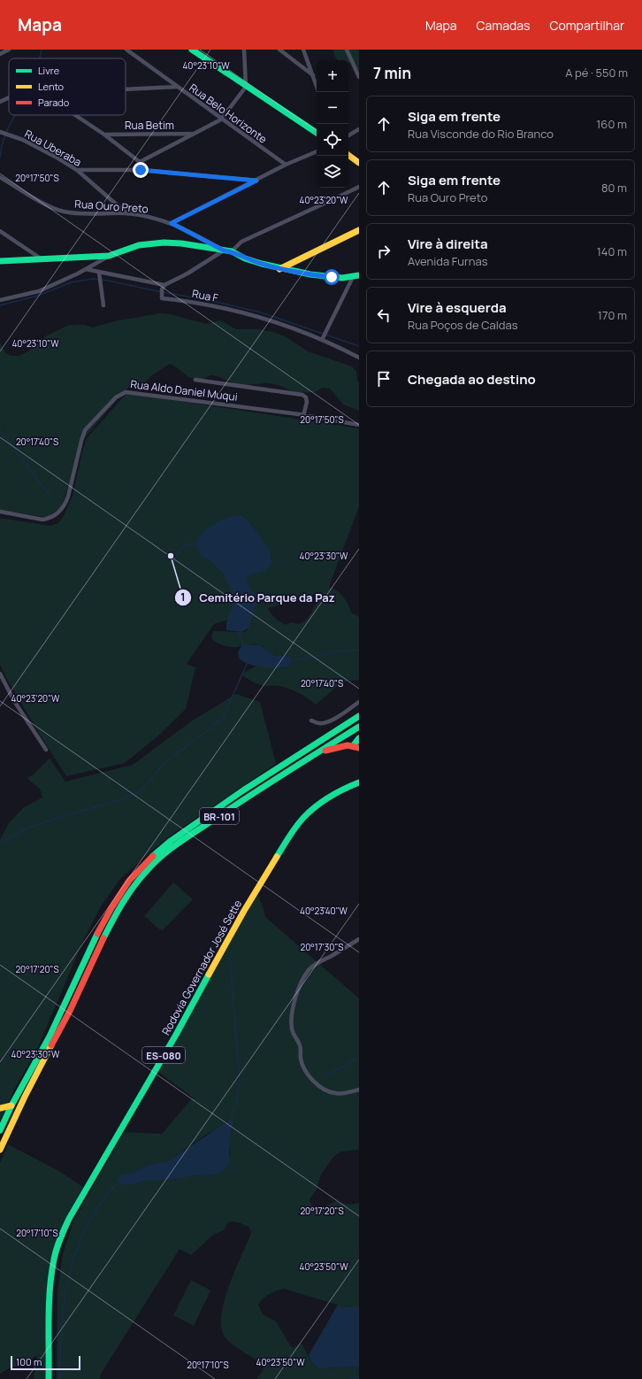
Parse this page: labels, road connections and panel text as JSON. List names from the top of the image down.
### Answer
{
  "streets": {
    "main road": ["BR-101", "Rodovia Governador José Sette", "ES-080"],
    "street": [
      "Rua Belo Horizonte",
      "Rua Betim",
      "Rua Uberaba",
      "Rua Ouro Preto",
      "Rua F",
      "Rua Aldo Daniel Muqui"
    ]
  },
  "crossings": [
    ["Rua Uberaba", "Rua Ouro Preto"],
    ["Rua Ouro Preto", "Rua F"]
  ],
  "places": ["Cemitério Parque da Paz"],
  "legend": ["Livre", "Lento", "Parado"],
  "scale_bar": "100 m",
  "page": {
    "header": "Mapa",
    "nav": ["Mapa", "Camadas", "Compartilhar"],
    "heading": ["7 min", "A pé · 550 m"],
    "map_buttons": ["+", "−"],
    "list": [
      ["Siga em frente", "Rua Visconde do Rio Branco", "160 m"],
      ["Siga em frente", "Rua Ouro Preto", "80 m"],
      ["Vire à direita", "Avenida Furnas", "140 m"],
      ["Vire à esquerda", "Rua Poços de Caldas", "170 m"],
      "Chegada ao destino"
    ],
    "scale": "100 m"
  },
  "coordinates": [
    "40°23'10\"W",
    "20°17'50\"S",
    "40°23'20\"W",
    "20°17'40\"S",
    "40°23'30\"W",
    "40°23'40\"W",
    "20°17'30\"S",
    "20°17'20\"S",
    "20°17'10\"S",
    "40°23'50\"W"
  ]
}
